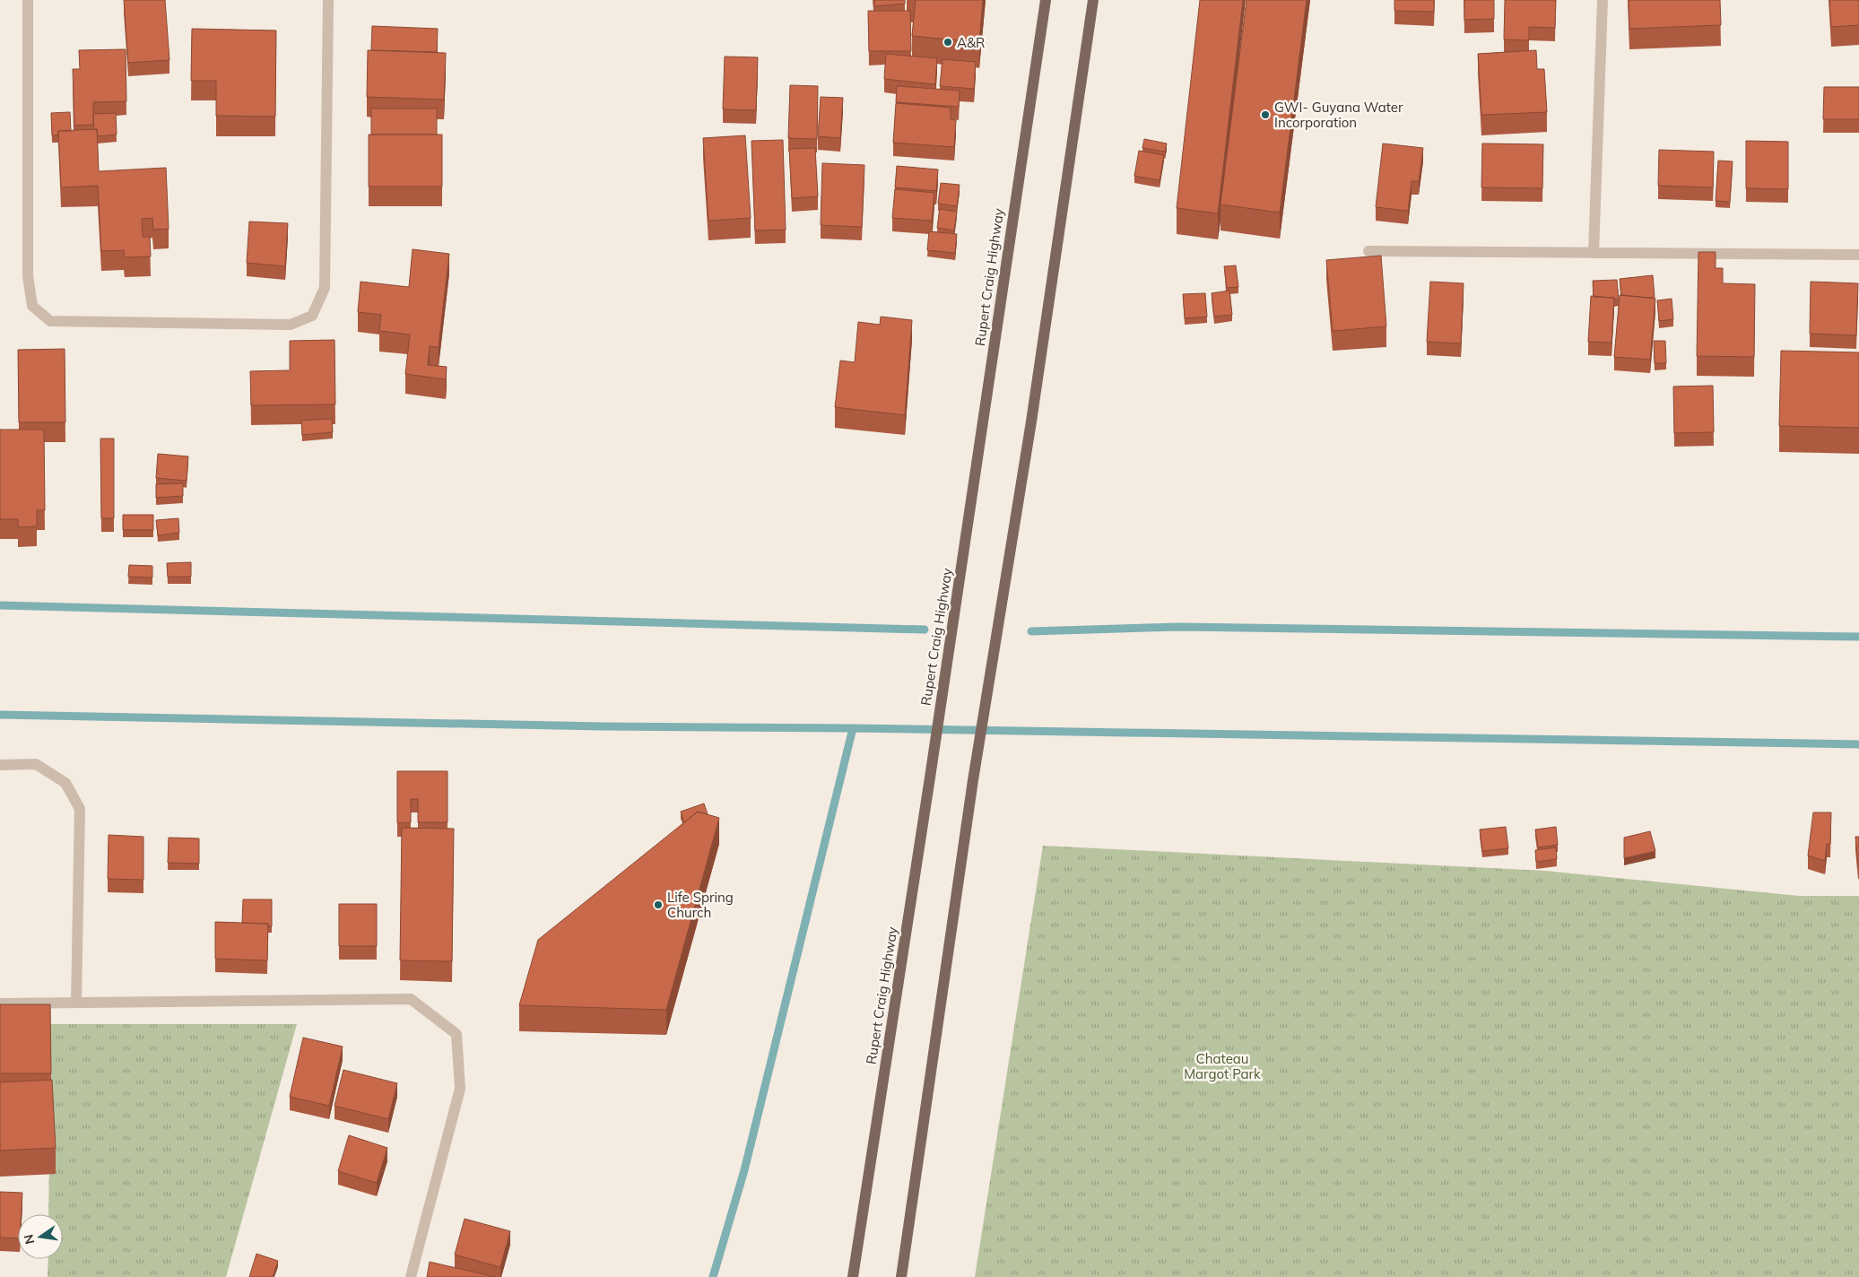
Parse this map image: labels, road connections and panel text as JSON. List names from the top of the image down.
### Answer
{
  "streets": {
    "main road": ["Rupert Craig Highway"]
  },
  "parks": ["Chateau Margot Park"],
  "places": ["A&R", "GWI- Guyana Water Incorporation", "Life Spring Church"],
  "north": "left"
}
